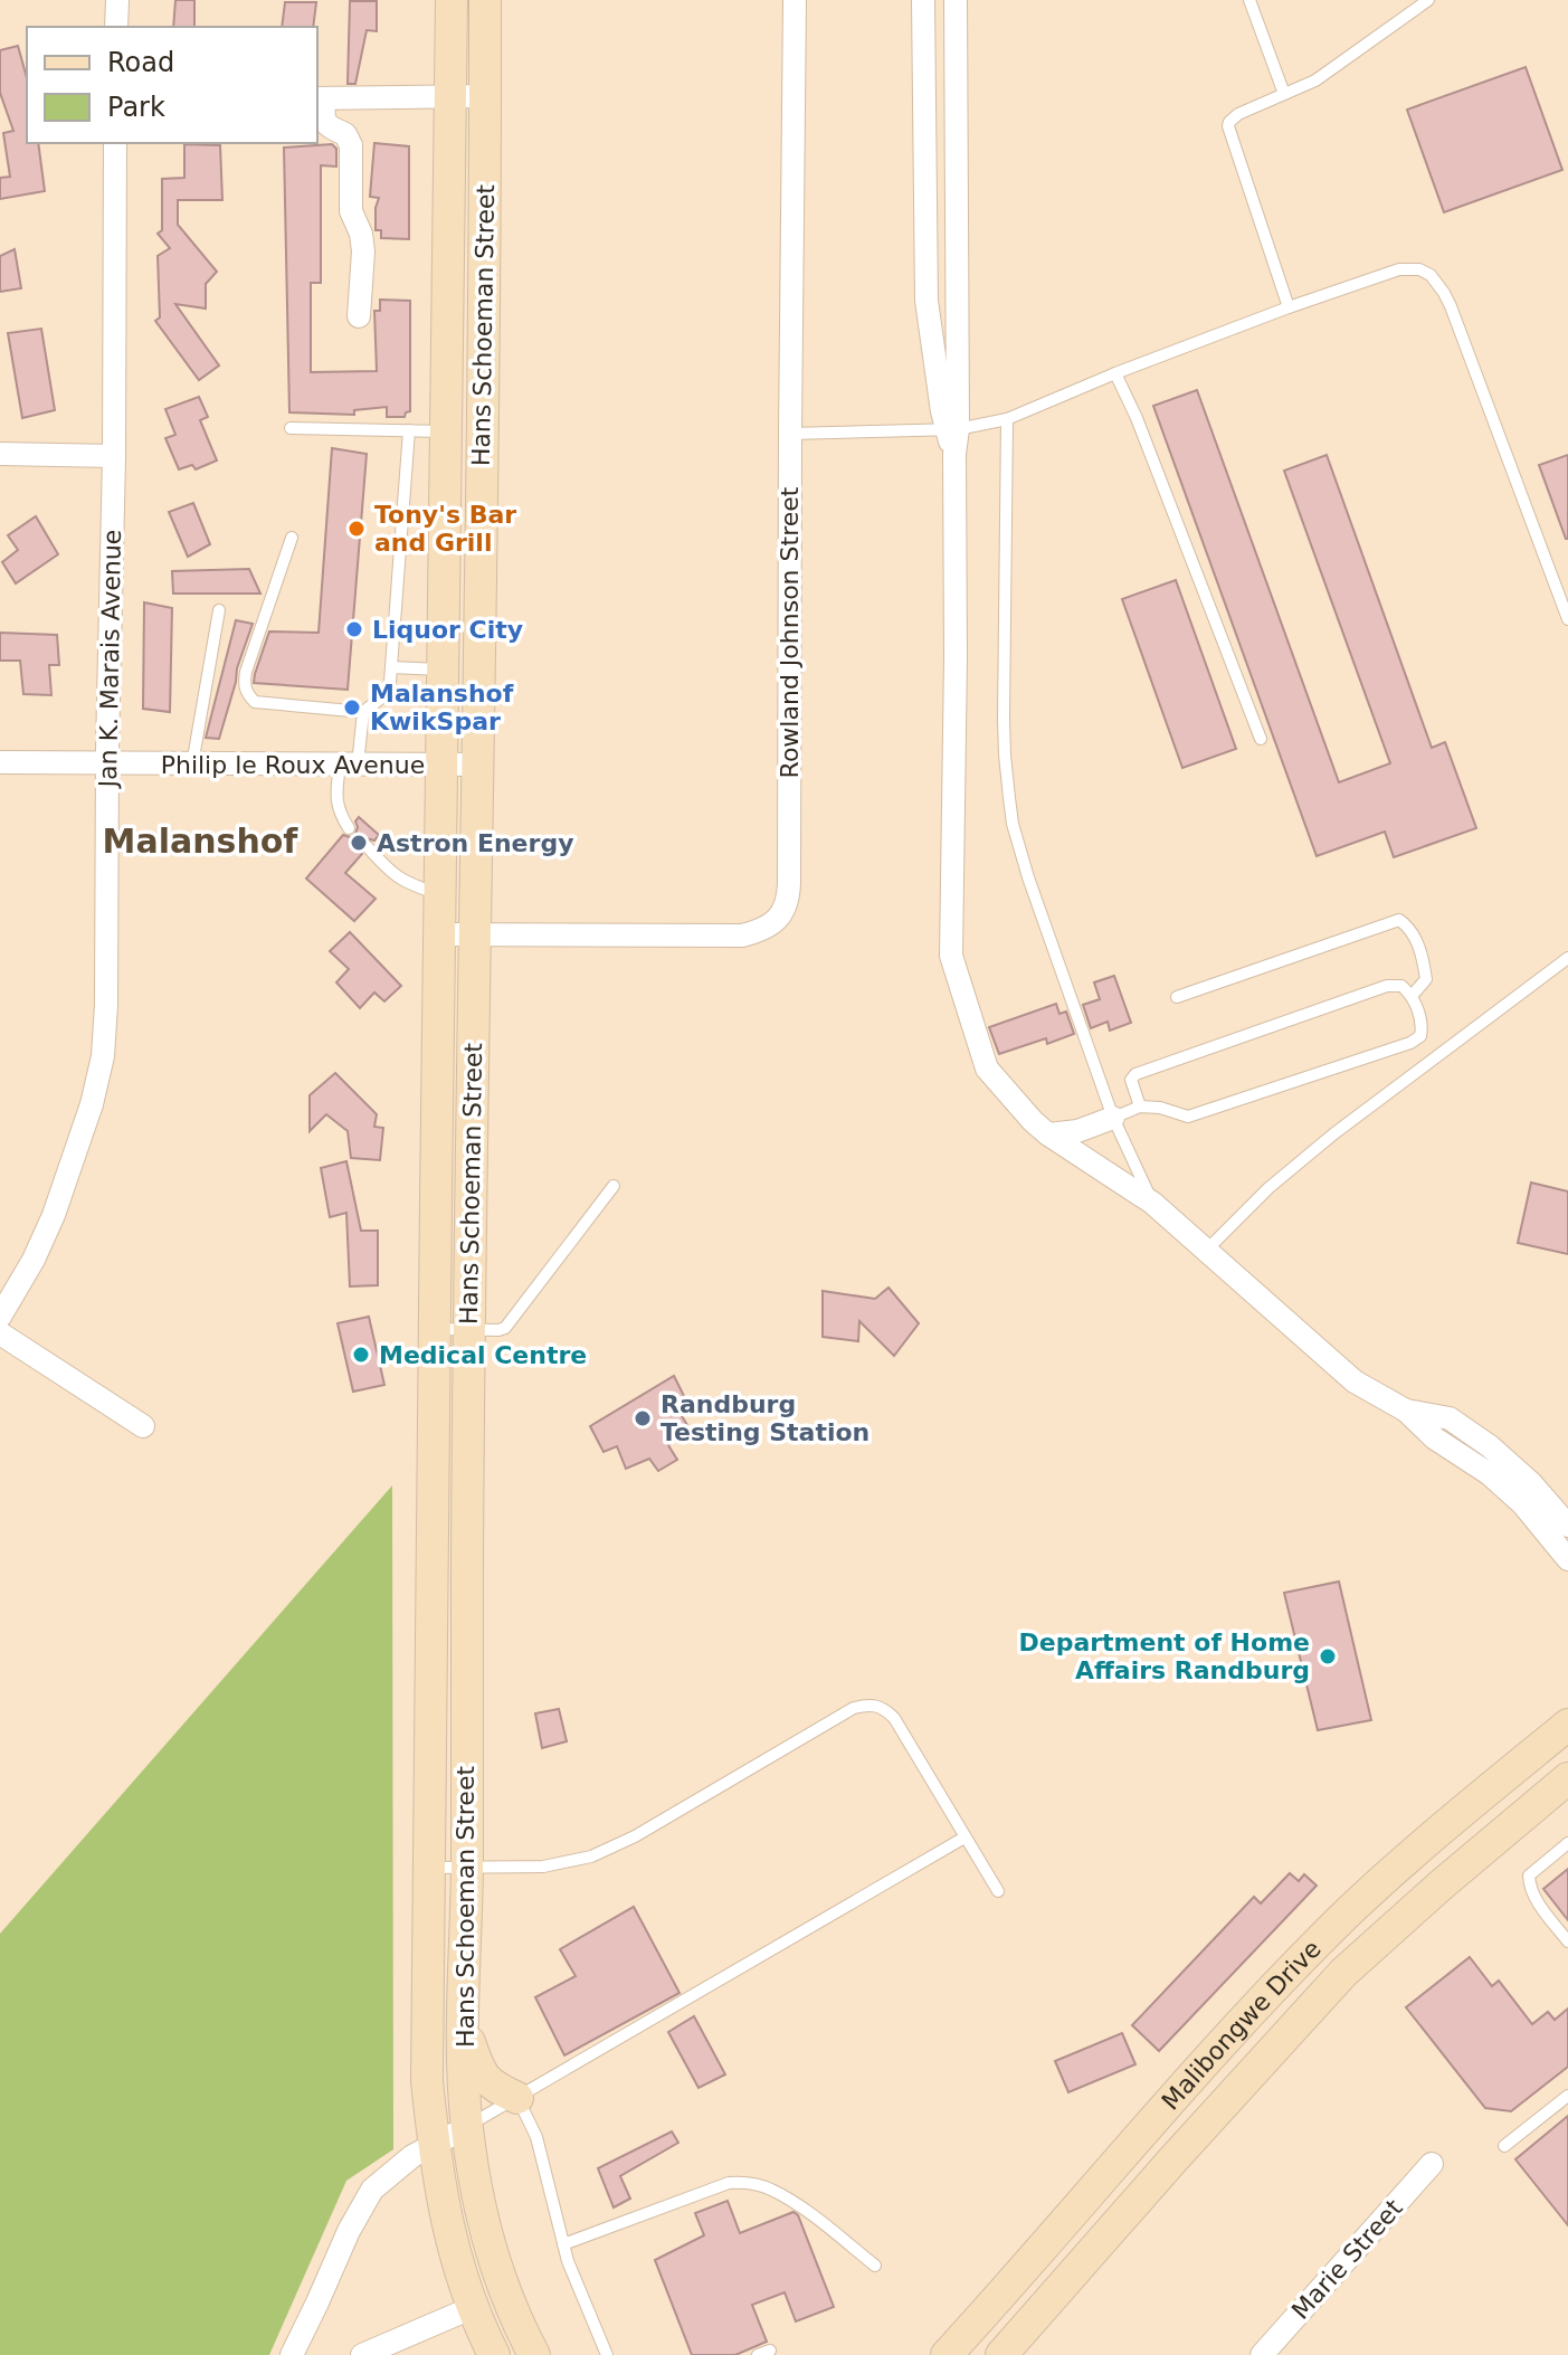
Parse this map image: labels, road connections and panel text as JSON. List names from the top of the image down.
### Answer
{
  "streets": {
    "main road": ["Hans Schoeman Street", "Malibongwe Drive"],
    "street": [
      "Rowland Johnson Street",
      "Jan K. Marais Avenue",
      "Philip le Roux Avenue",
      "Marie Street"
    ]
  },
  "crossings": [
    ["Hans Schoeman Street", "Rowland Johnson Street"],
    ["Hans Schoeman Street", "Philip le Roux Avenue"],
    ["Jan K. Marais Avenue", "Philip le Roux Avenue"]
  ],
  "districts": ["Malanshof"],
  "places": [
    "Tony's Bar and Grill",
    "Liquor City",
    "Malanshof KwikSpar",
    "Astron Energy",
    "Medical Centre",
    "Randburg Testing Station",
    "Department of Home Affairs Randburg"
  ],
  "legend": ["Road", "Park"]
}
